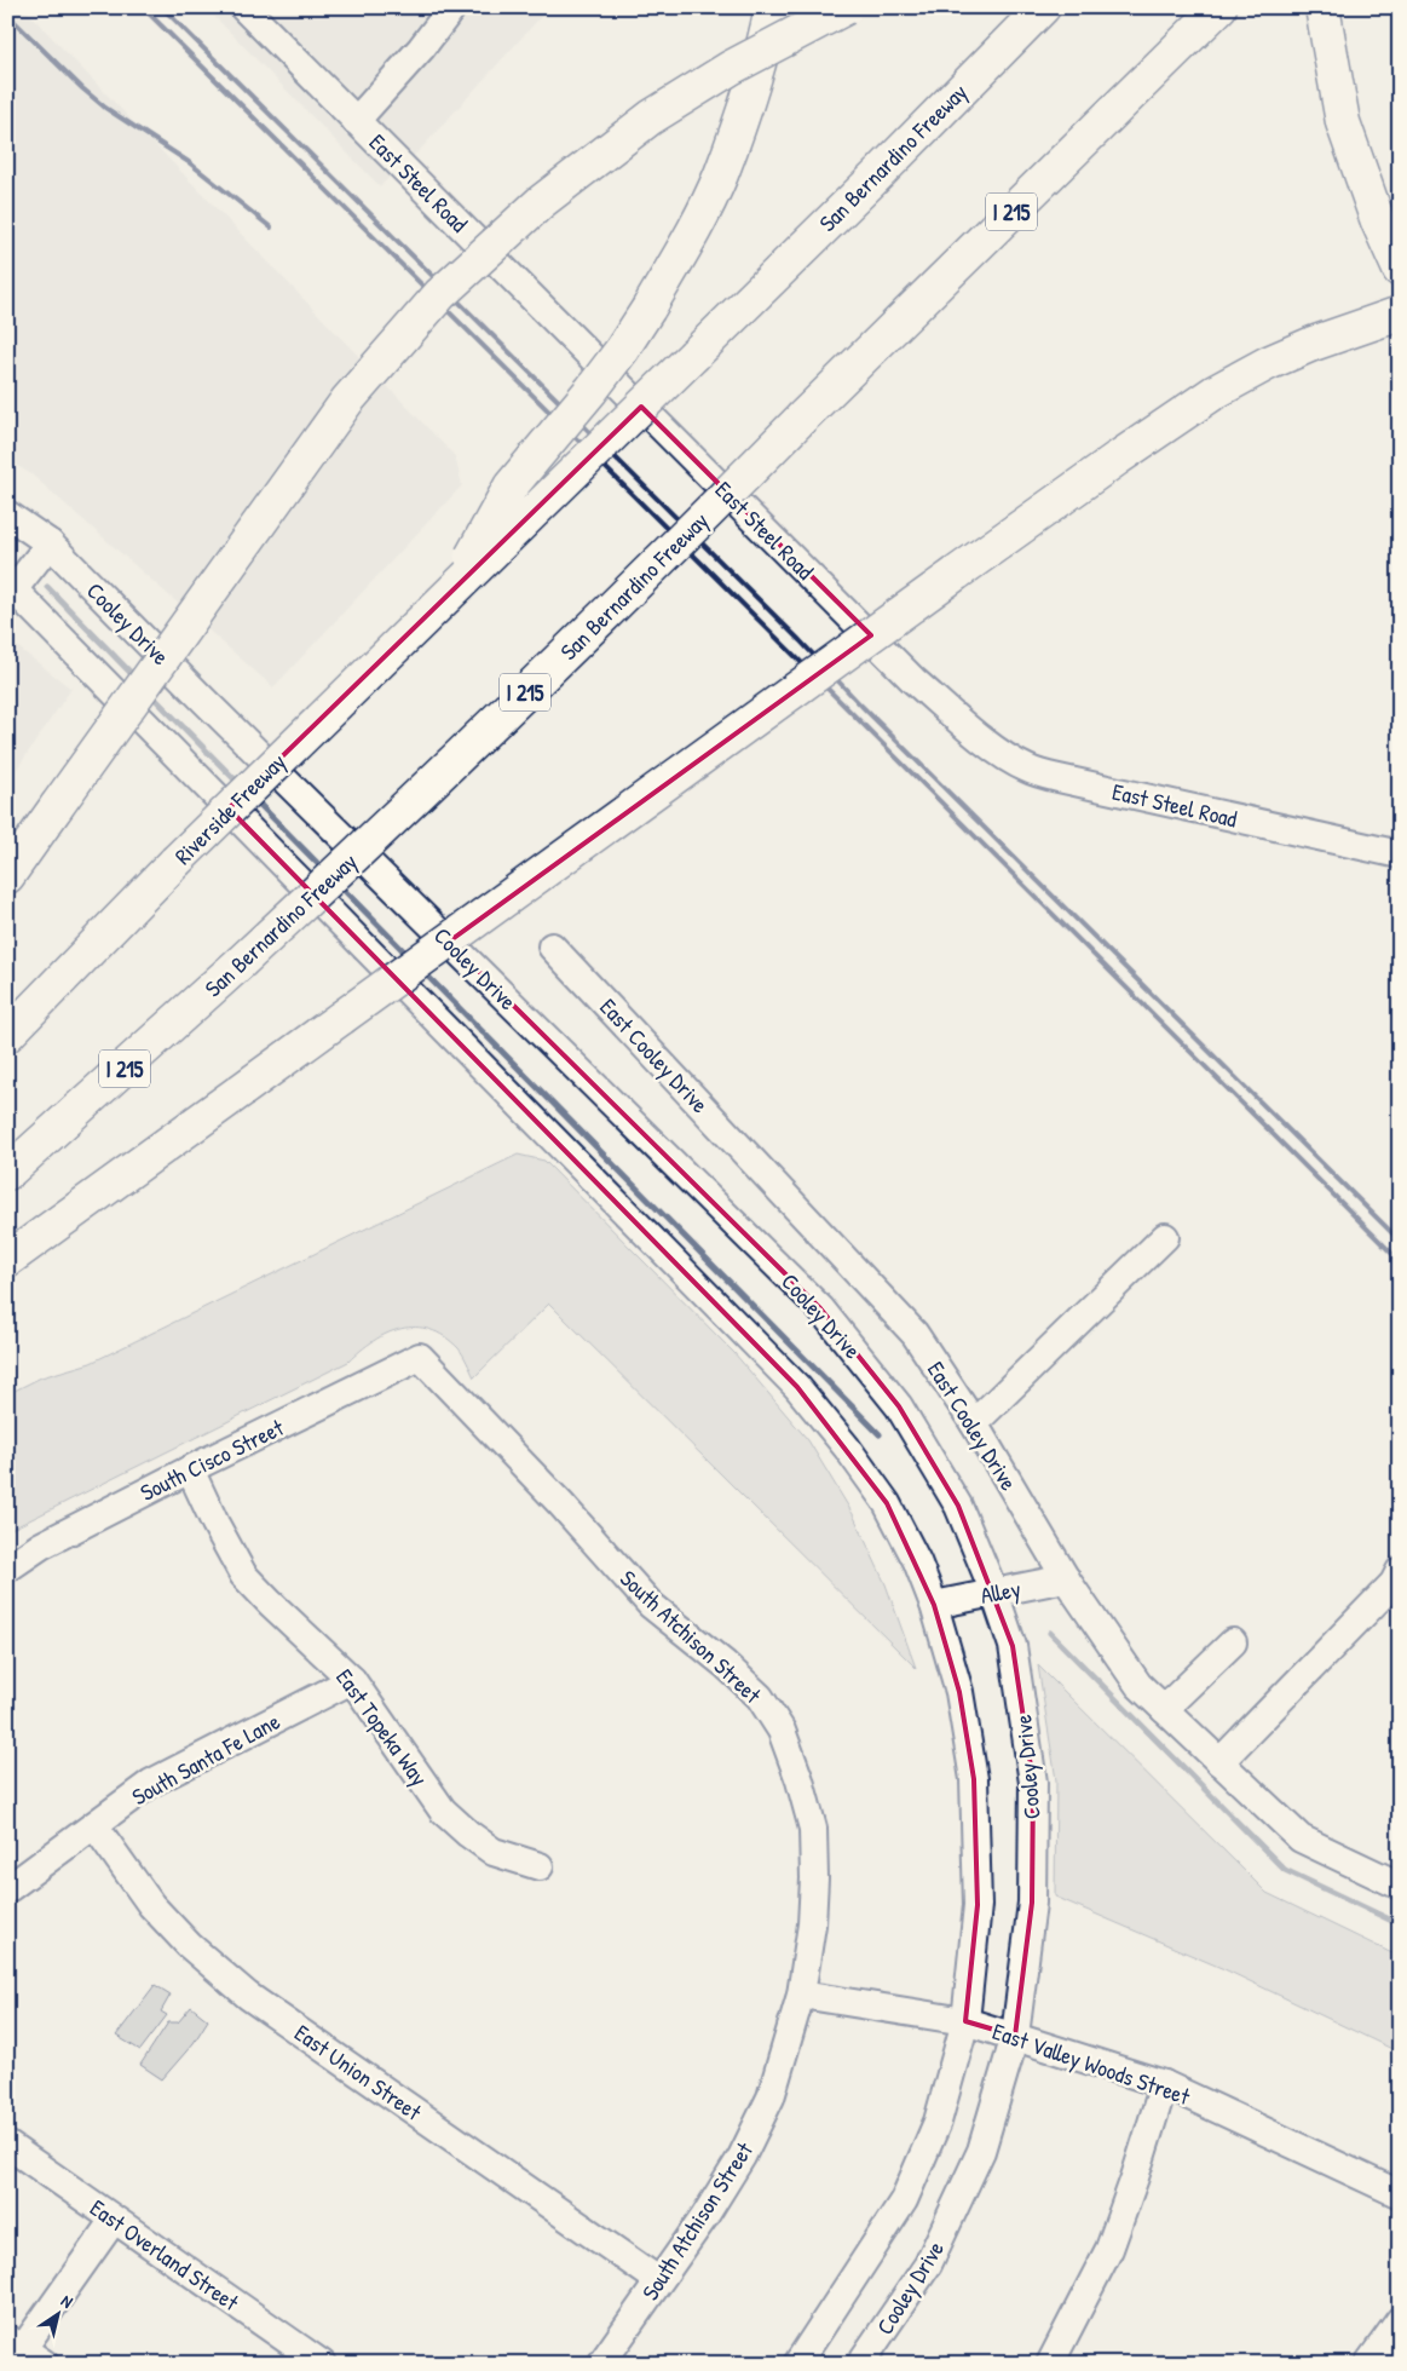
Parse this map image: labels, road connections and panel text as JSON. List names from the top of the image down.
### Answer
{
  "streets": {
    "highway": ["San Bernardino Freeway", "I 215", "Riverside Freeway"],
    "street": [
      "East Steel Road",
      "Cooley Drive",
      "East Cooley Drive",
      "South Cisco Street",
      "Alley",
      "South Atchison Street",
      "East Topeka Way",
      "South Santa Fe Lane",
      "East Valley Woods Street",
      "East Union Street",
      "East Overland Street"
    ]
  },
  "crossings": [
    ["San Bernardino Freeway", "Riverside Freeway"],
    ["Cooley Drive", "Alley"],
    ["Cooley Drive", "East Valley Woods Street"],
    ["East Cooley Drive", "Alley"],
    ["South Cisco Street", "South Atchison Street"],
    ["South Cisco Street", "East Topeka Way"],
    ["South Atchison Street", "East Valley Woods Street"],
    ["South Atchison Street", "East Union Street"],
    ["East Topeka Way", "South Santa Fe Lane"],
    ["South Santa Fe Lane", "East Union Street"]
  ],
  "north": "top right"
}
